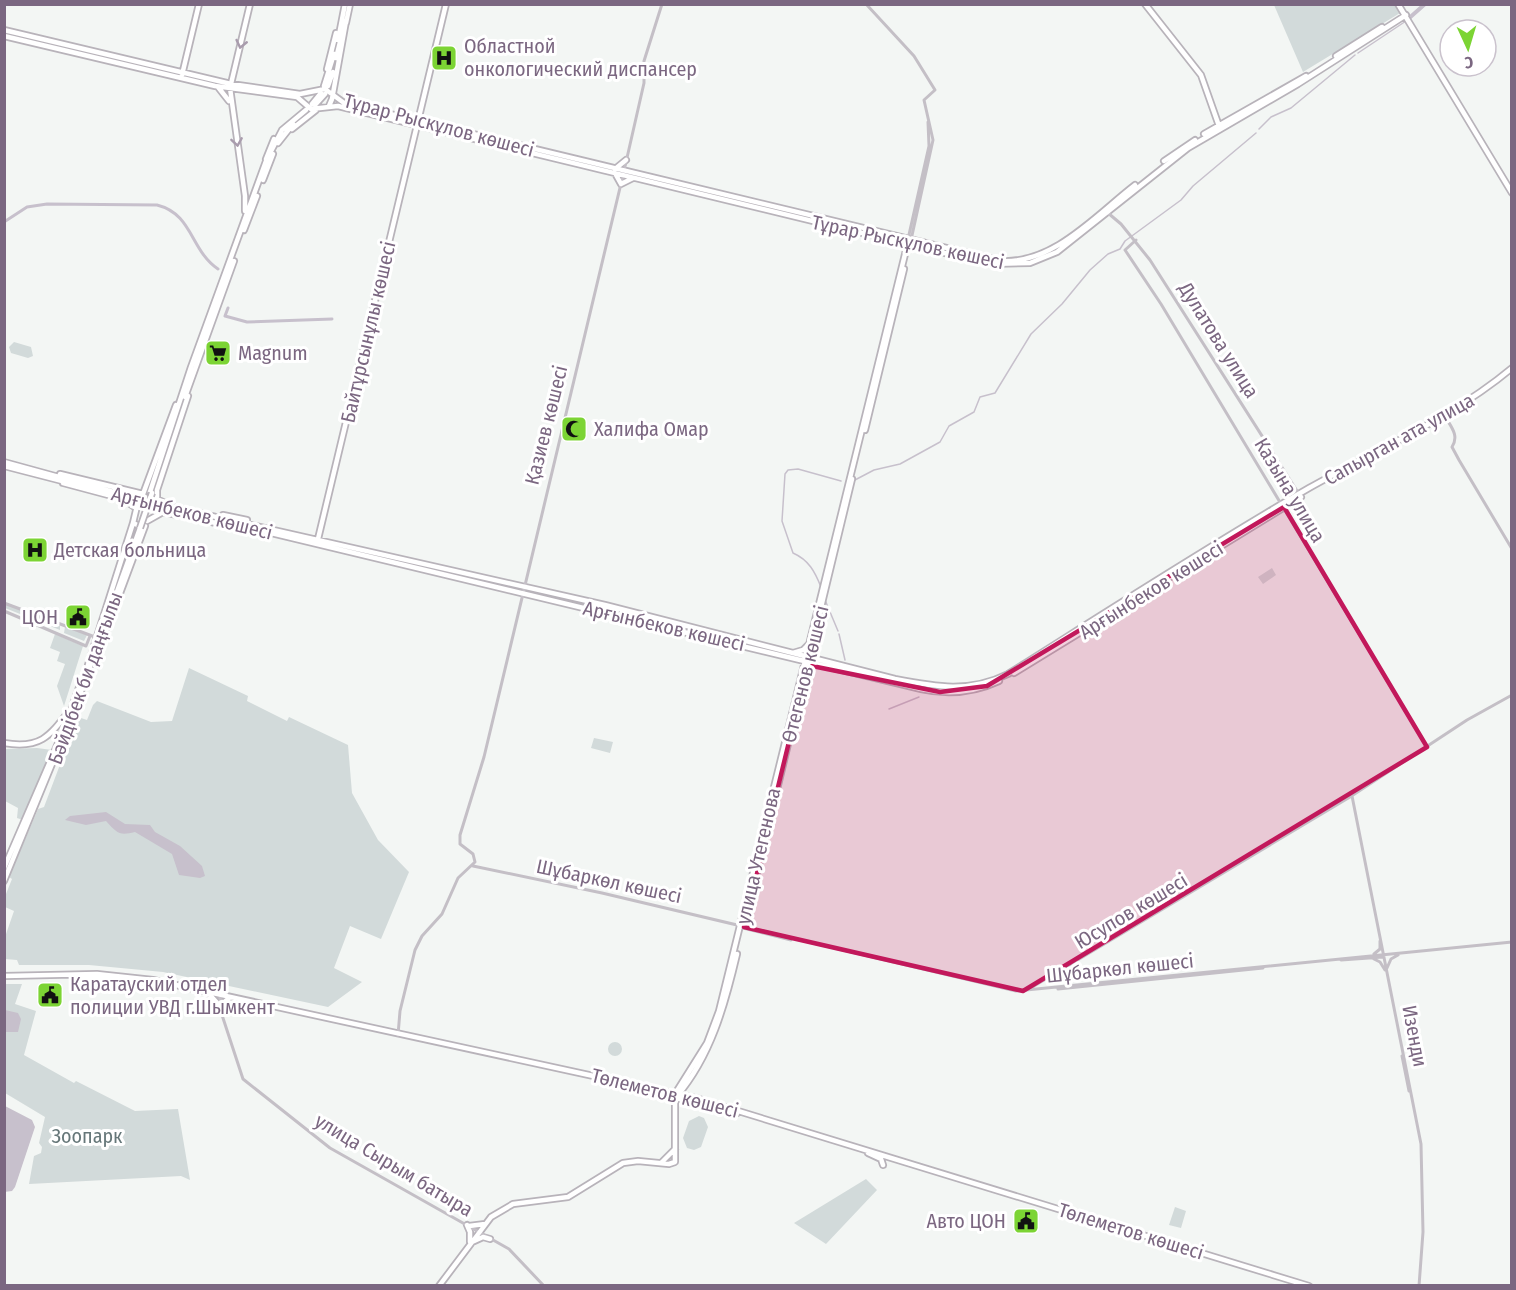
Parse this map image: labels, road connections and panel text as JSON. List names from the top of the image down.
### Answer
{
  "streets": {
    "main road": [
      "Тұрар Рыскұлов көшесі",
      "Байтұрсынұлы көшесі",
      "Сапырган ата улица",
      "Арғынбеков көшесі",
      "Өтегенов көшесі",
      "Бәйдібек би даңғылы",
      "улица Утегенова",
      "Төлеметов көшесі"
    ],
    "street": [
      "Дулатова улица",
      "Қазиев көшесі",
      "Казына улица",
      "Шұбаркөл көшесі",
      "Юсупов көшесі",
      "Изенди",
      "улица Сырым батыра"
    ]
  },
  "crossings": [
    ["Тұрар Рыскұлов көшесі", "Байтұрсынұлы көшесі"],
    ["Тұрар Рыскұлов көшесі", "Дулатова улица"],
    ["Тұрар Рыскұлов көшесі", "Қазиев көшесі"],
    ["Тұрар Рыскұлов көшесі", "Өтегенов көшесі"],
    ["Байтұрсынұлы көшесі", "Арғынбеков көшесі"],
    ["Дулатова улица", "Сапырган ата улица"],
    ["Дулатова улица", "Казына улица"],
    ["Қазиев көшесі", "Арғынбеков көшесі"],
    ["Қазиев көшесі", "Шұбаркөл көшесі"],
    ["Сапырган ата улица", "Казына улица"],
    ["Сапырган ата улица", "Арғынбеков көшесі"],
    ["Казына улица", "Арғынбеков көшесі"],
    ["Казына улица", "Юсупов көшесі"],
    ["Арғынбеков көшесі", "Өтегенов көшесі"],
    ["Өтегенов көшесі", "улица Утегенова"],
    ["Өтегенов көшесі", "Шұбаркөл көшесі"],
    ["Өтегенов көшесі", "Төлеметов көшесі"],
    ["улица Утегенова", "Шұбаркөл көшесі"],
    ["Шұбаркөл көшесі", "Юсупов көшесі"],
    ["Шұбаркөл көшесі", "Изенди"],
    ["Юсупов көшесі", "Изенди"],
    ["Төлеметов көшесі", "улица Сырым батыра"]
  ],
  "parks": ["Зоопарк"],
  "places": {
    "hospital": ["Областной онкологический диспансер", "Детская больница"],
    "supermarket": ["Magnum"],
    "mosque": ["Халифа Омар"],
    "public building": ["ЦОН", "Каратауский отдел полиции УВД г.Шымкент", "Авто ЦОН"]
  },
  "north": "bottom"
}
